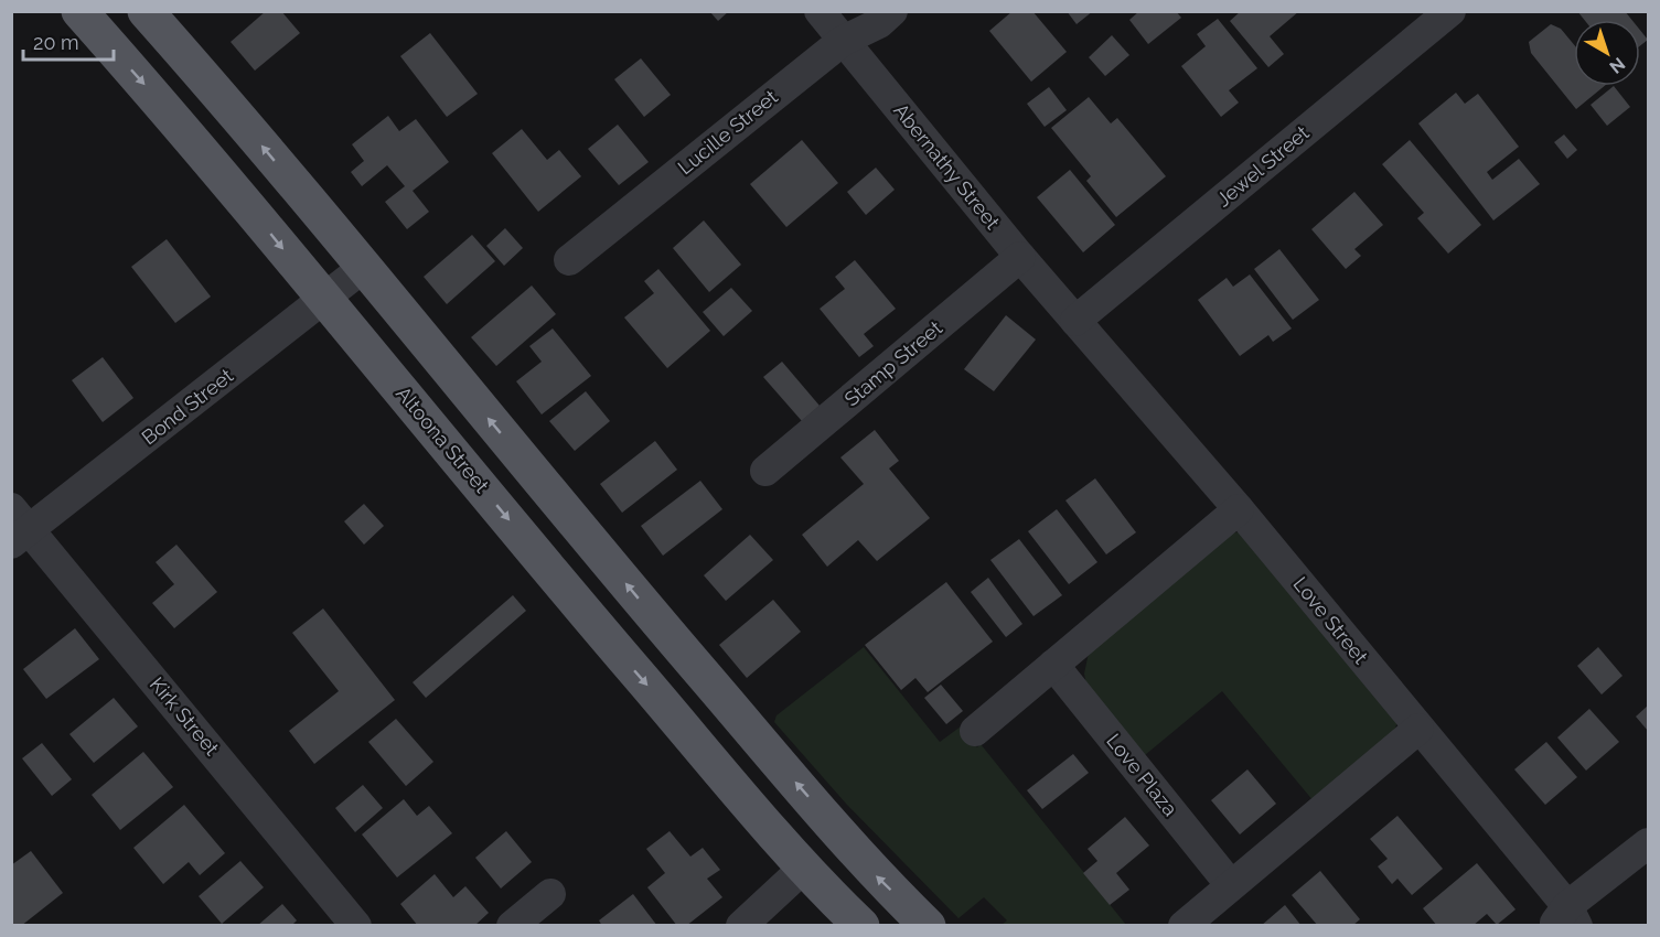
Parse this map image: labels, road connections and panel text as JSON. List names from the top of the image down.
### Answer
{
  "streets": {
    "main road": ["Altoona Street"],
    "street": [
      "Lucille Street",
      "Abernathy Street",
      "Jewel Street",
      "Stamp Street",
      "Bond Street",
      "Love Street",
      "Kirk Street",
      "Love Plaza"
    ]
  },
  "crossings": [
    ["Lucille Street", "Abernathy Street"],
    ["Abernathy Street", "Jewel Street"],
    ["Abernathy Street", "Stamp Street"],
    ["Abernathy Street", "Love Street"],
    ["Jewel Street", "Love Street"],
    ["Bond Street", "Altoona Street"],
    ["Bond Street", "Kirk Street"]
  ],
  "scale_bar": "20 m",
  "north": "bottom right"
}
